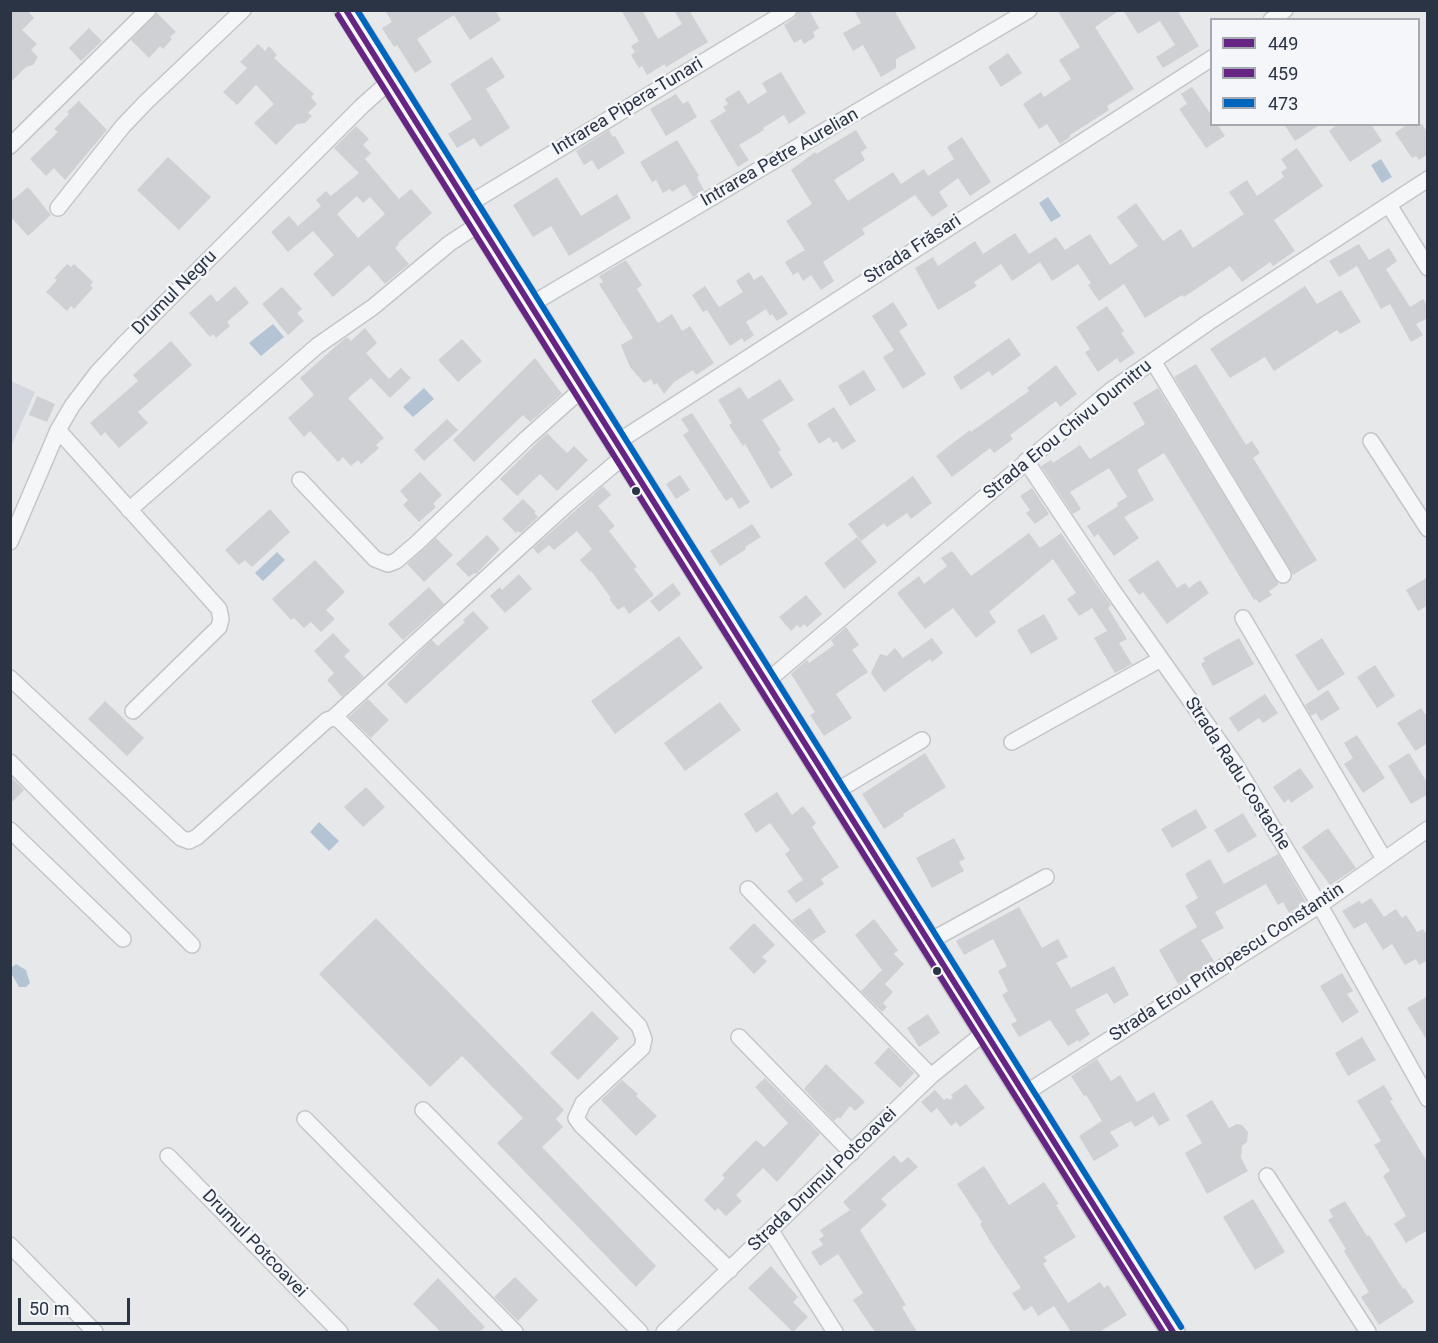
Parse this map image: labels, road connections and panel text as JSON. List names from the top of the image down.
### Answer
{
  "streets": {
    "street": [
      "Intrarea Pipera-Tunari",
      "Intrarea Petre Aurelian",
      "Strada Frăsari",
      "Drumul Negru",
      "Strada Erou Chivu Dumitru",
      "Strada Radu Costache",
      "Strada Erou Pritopescu Constantin",
      "Strada Drumul Potcoavei",
      "Drumul Potcoavei"
    ]
  },
  "crossings": [
    ["Strada Erou Chivu Dumitru", "Strada Radu Costache"],
    ["Strada Radu Costache", "Strada Erou Pritopescu Constantin"]
  ],
  "lines": ["transit line 449", "transit line 473", "transit line 459"],
  "legend": ["449", "459", "473"],
  "scale_bar": "50 m"
}
